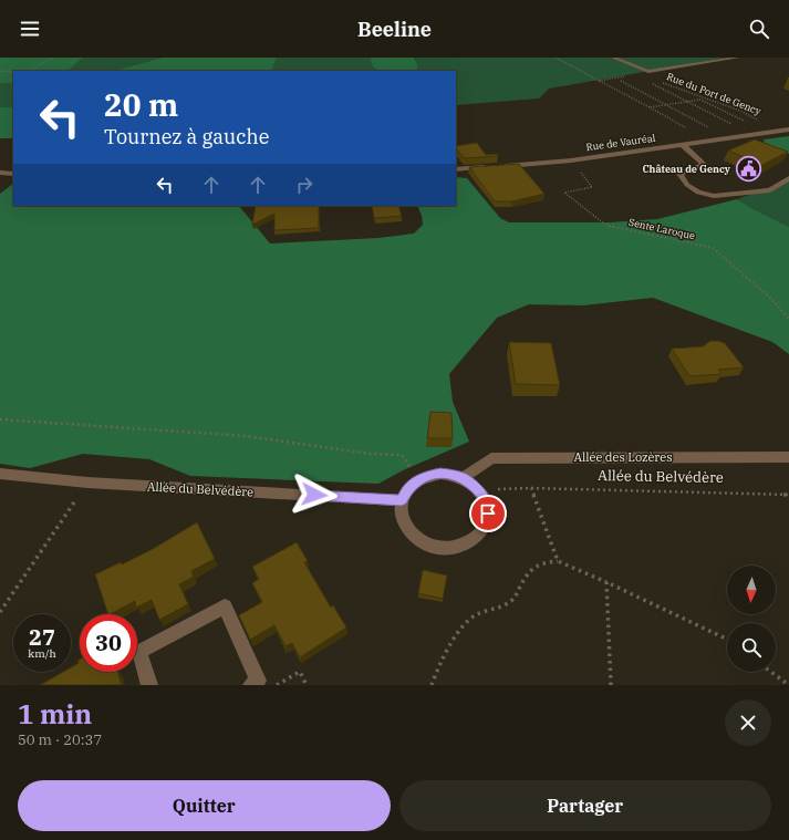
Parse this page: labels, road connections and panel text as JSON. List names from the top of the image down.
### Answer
{
  "streets": {
    "street": ["Rue de Vauréal", "Allée des Lozères", "Allée du Belvédère"],
    "path": ["Rue du Port de Gency", "Sente Laroque"]
  },
  "crossings": [
    ["Rue du Port de Gency", "Rue de Vauréal"],
    ["Allée des Lozères", "Allée du Belvédère"]
  ],
  "places": {
    "public building": ["Château de Gency"]
  },
  "north": "bottom",
  "page": {
    "header": "Beeline",
    "turn": ["20 m", "Tournez à gauche"],
    "speed": "27 km/h",
    "limit": "30",
    "heading": ["1 min", "50 m · 20:37"],
    "buttons": ["Quitter", "Partager"]
  }
}
